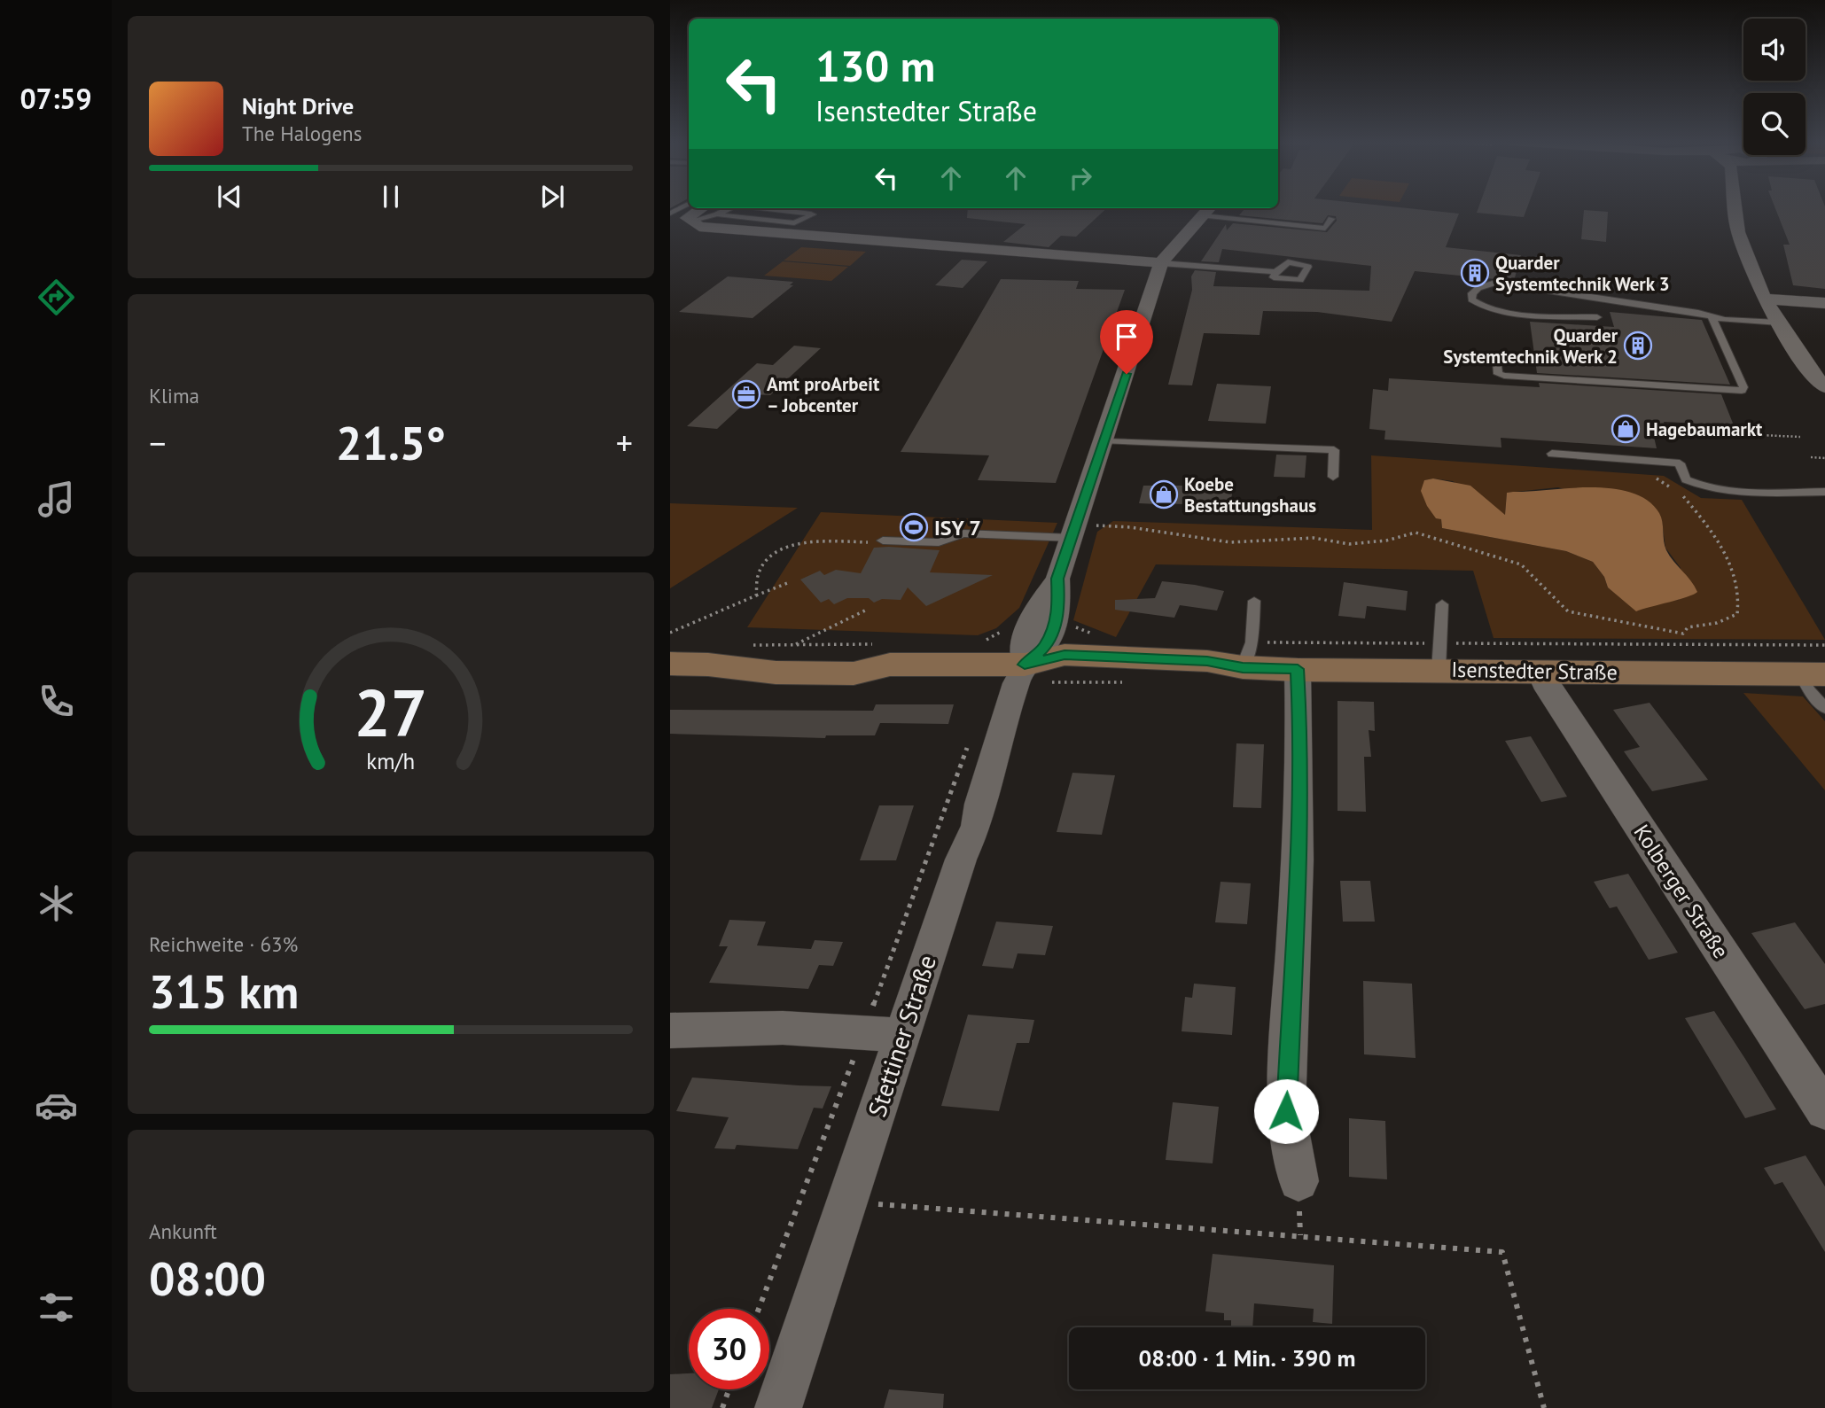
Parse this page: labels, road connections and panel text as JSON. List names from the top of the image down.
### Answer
{
  "streets": {
    "street": ["Isenstedter Straße", "Kolberger Straße", "Stettiner Straße"]
  },
  "crossings": [
    ["Isenstedter Straße", "Kolberger Straße"],
    ["Isenstedter Straße", "Stettiner Straße"]
  ],
  "places": {
    "building": ["Quarder Systemtechnik Werk 3", "Quarder Systemtechnik Werk 2"],
    "office": ["Amt proArbeit – Jobcenter"],
    "shop": ["Hagebaumarkt", "Koebe Bestattungshaus"],
    "sports": ["ISY 7"]
  },
  "page": {
    "tabs": "07:59",
    "turn": ["130 m", "Isenstedter Straße"],
    "song": ["Night Drive", "The Halogens"],
    "tile": [
      "Klima",
      ["Reichweite · 63%", "315 km"],
      ["Ankunft", "08:00"]
    ],
    "heat": ["−", "21.5°", "+"],
    "limit": "30",
    "trip": "08:00 · 1 Min. · 390 m",
    "gauge": ["27", "km/h"]
  }
}
